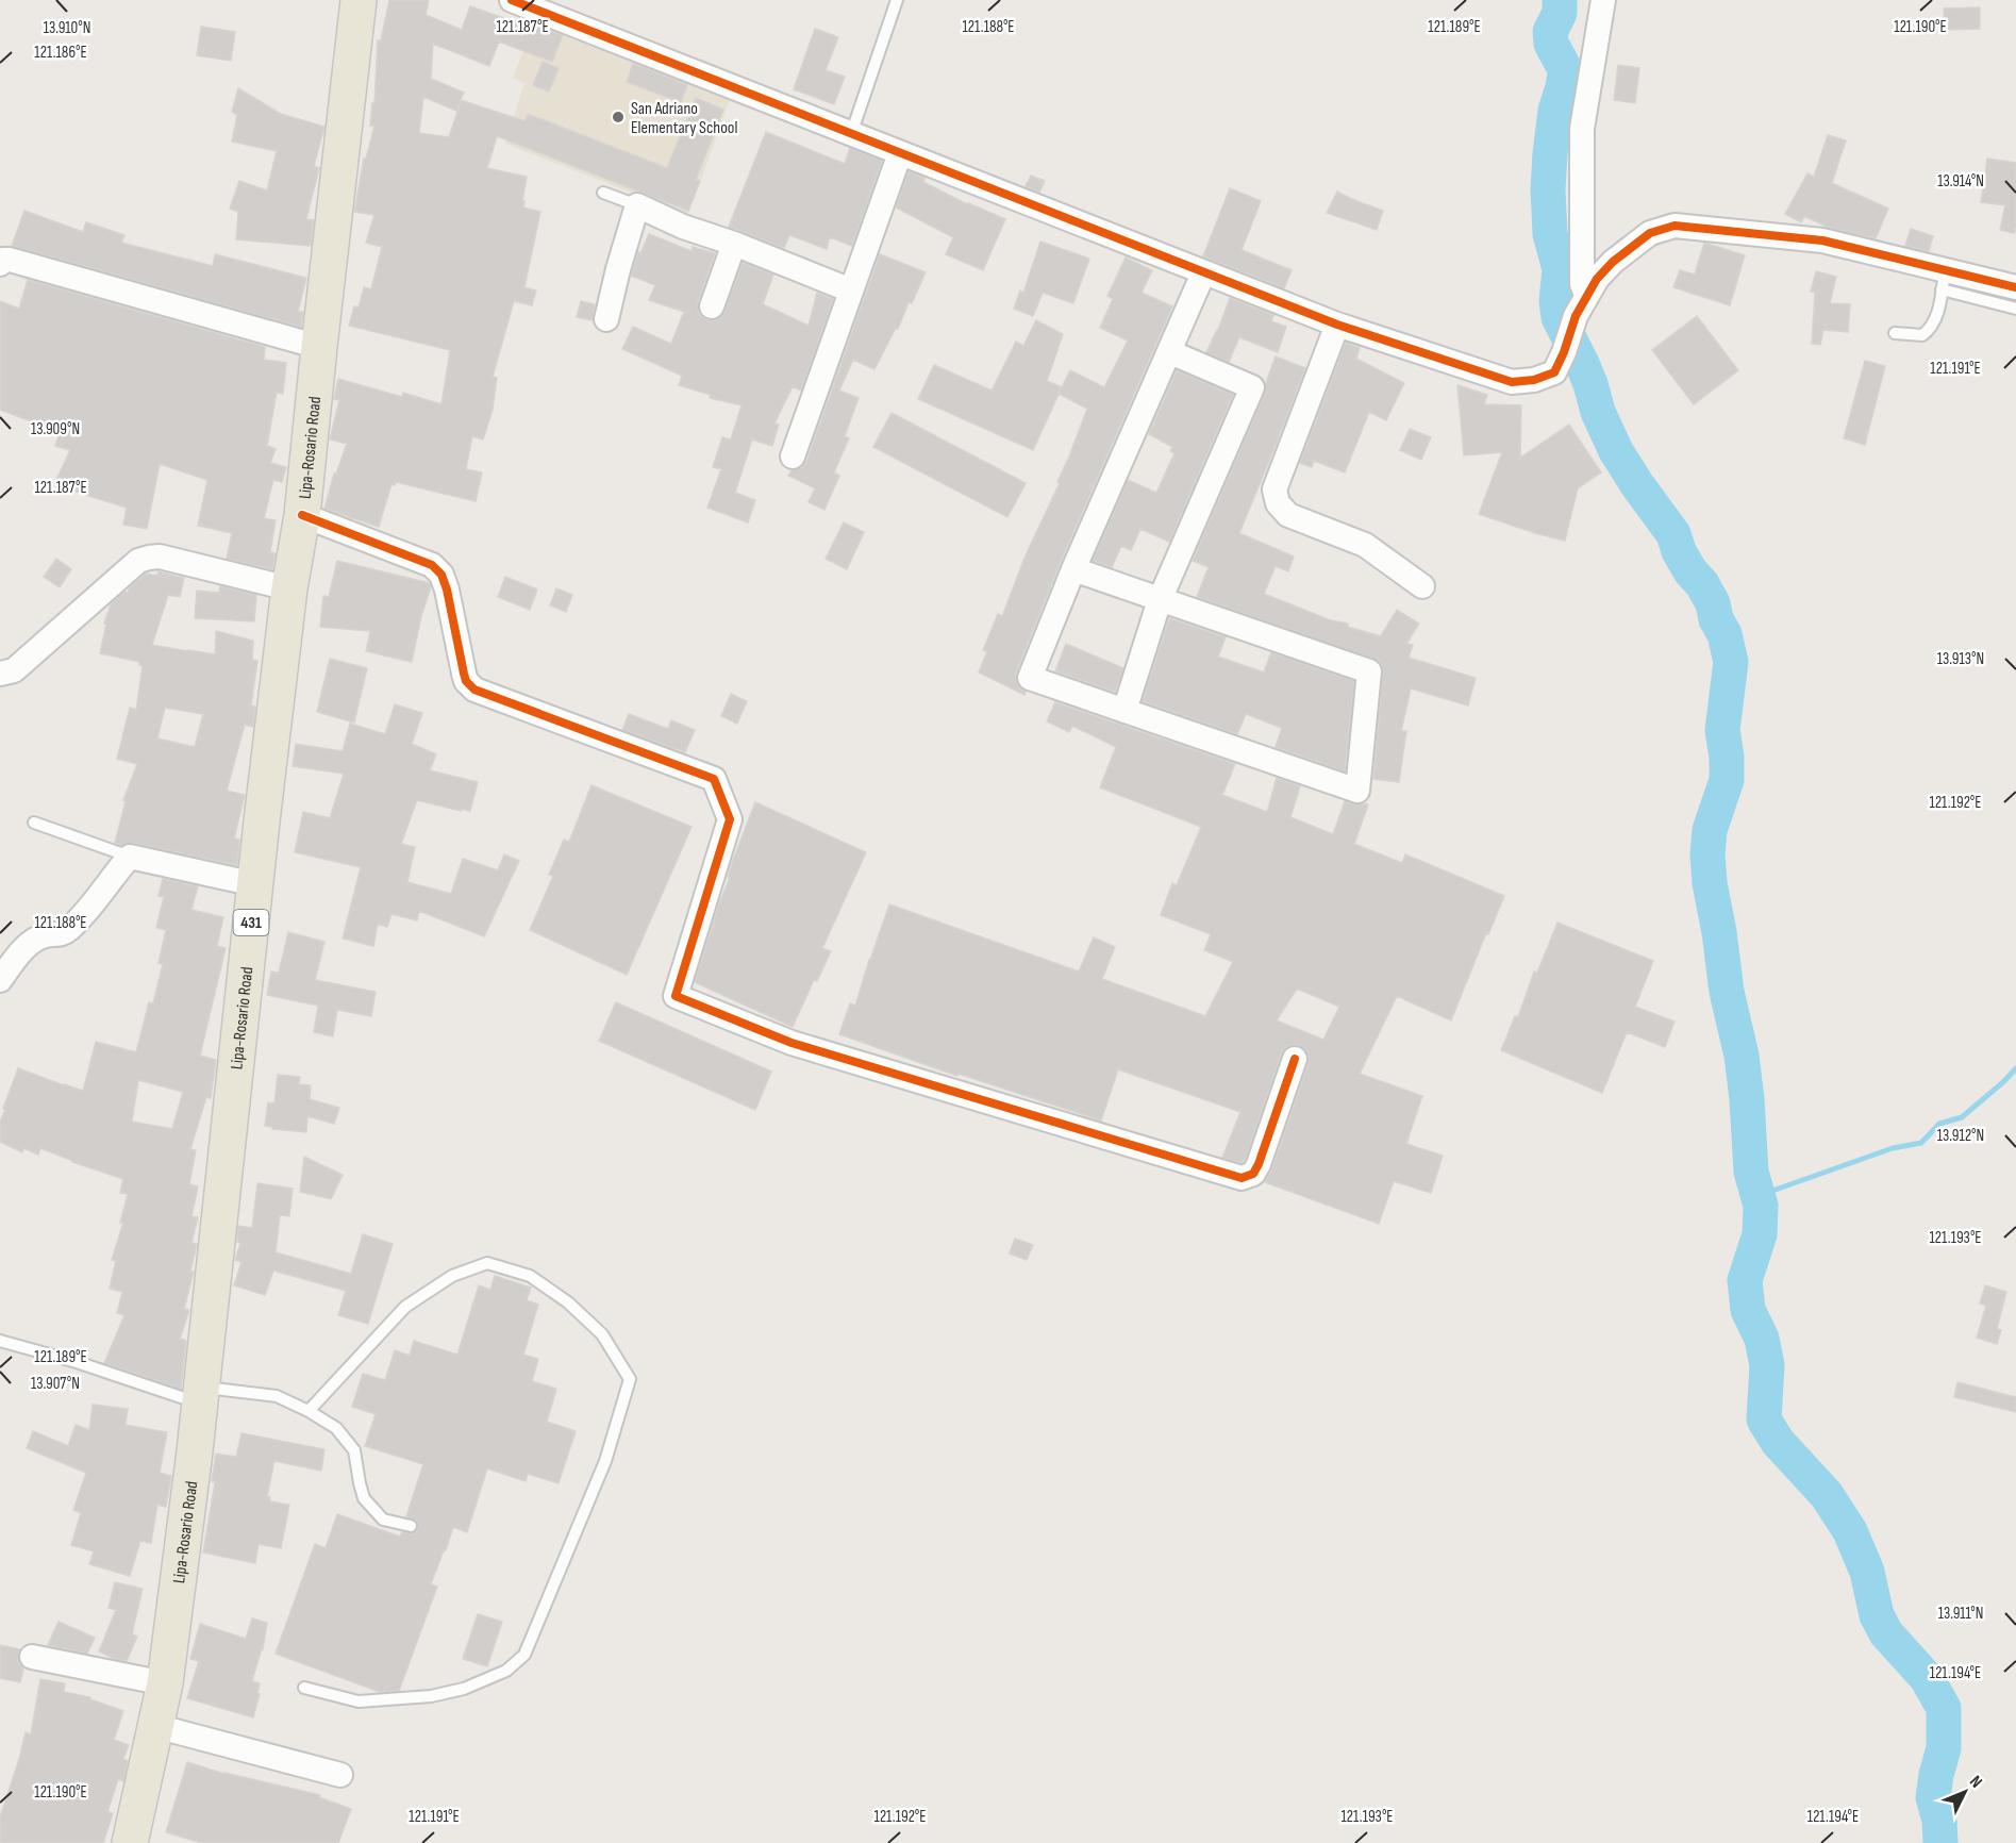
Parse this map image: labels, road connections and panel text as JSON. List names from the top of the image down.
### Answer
{
  "streets": {
    "main road": ["Lipa-Rosario Road", "431"]
  },
  "places": ["San Adriano Elementary School"],
  "north": "top right",
  "coordinates": [
    "121.187°E",
    "121.188°E",
    "121.189°E",
    "121.190°E",
    "13.910°N",
    "121.186°E",
    "13.914°N",
    "121.191°E",
    "13.909°N",
    "13.913°N",
    "121.192°E",
    "13.912°N",
    "121.193°E",
    "13.907°N",
    "13.911°N",
    "121.194°E"
  ]
}
